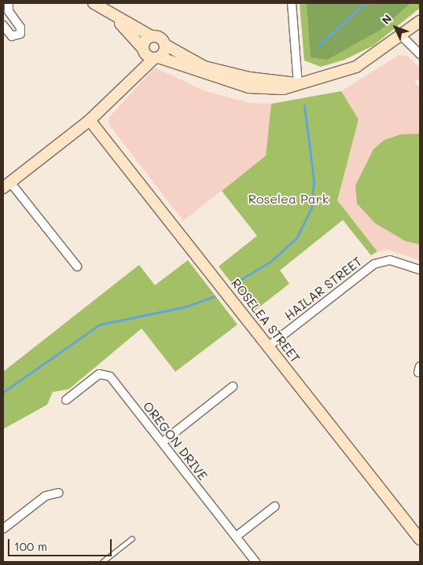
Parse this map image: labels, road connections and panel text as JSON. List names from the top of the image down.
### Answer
{
  "streets": {
    "street": ["HAILAR STREET", "ROSELEA STREET", "OREGON DRIVE"]
  },
  "crossings": [
    ["HAILAR STREET", "ROSELEA STREET"]
  ],
  "parks": ["Roselea Park"],
  "scale_bar": "100 m",
  "north": "top left"
}
